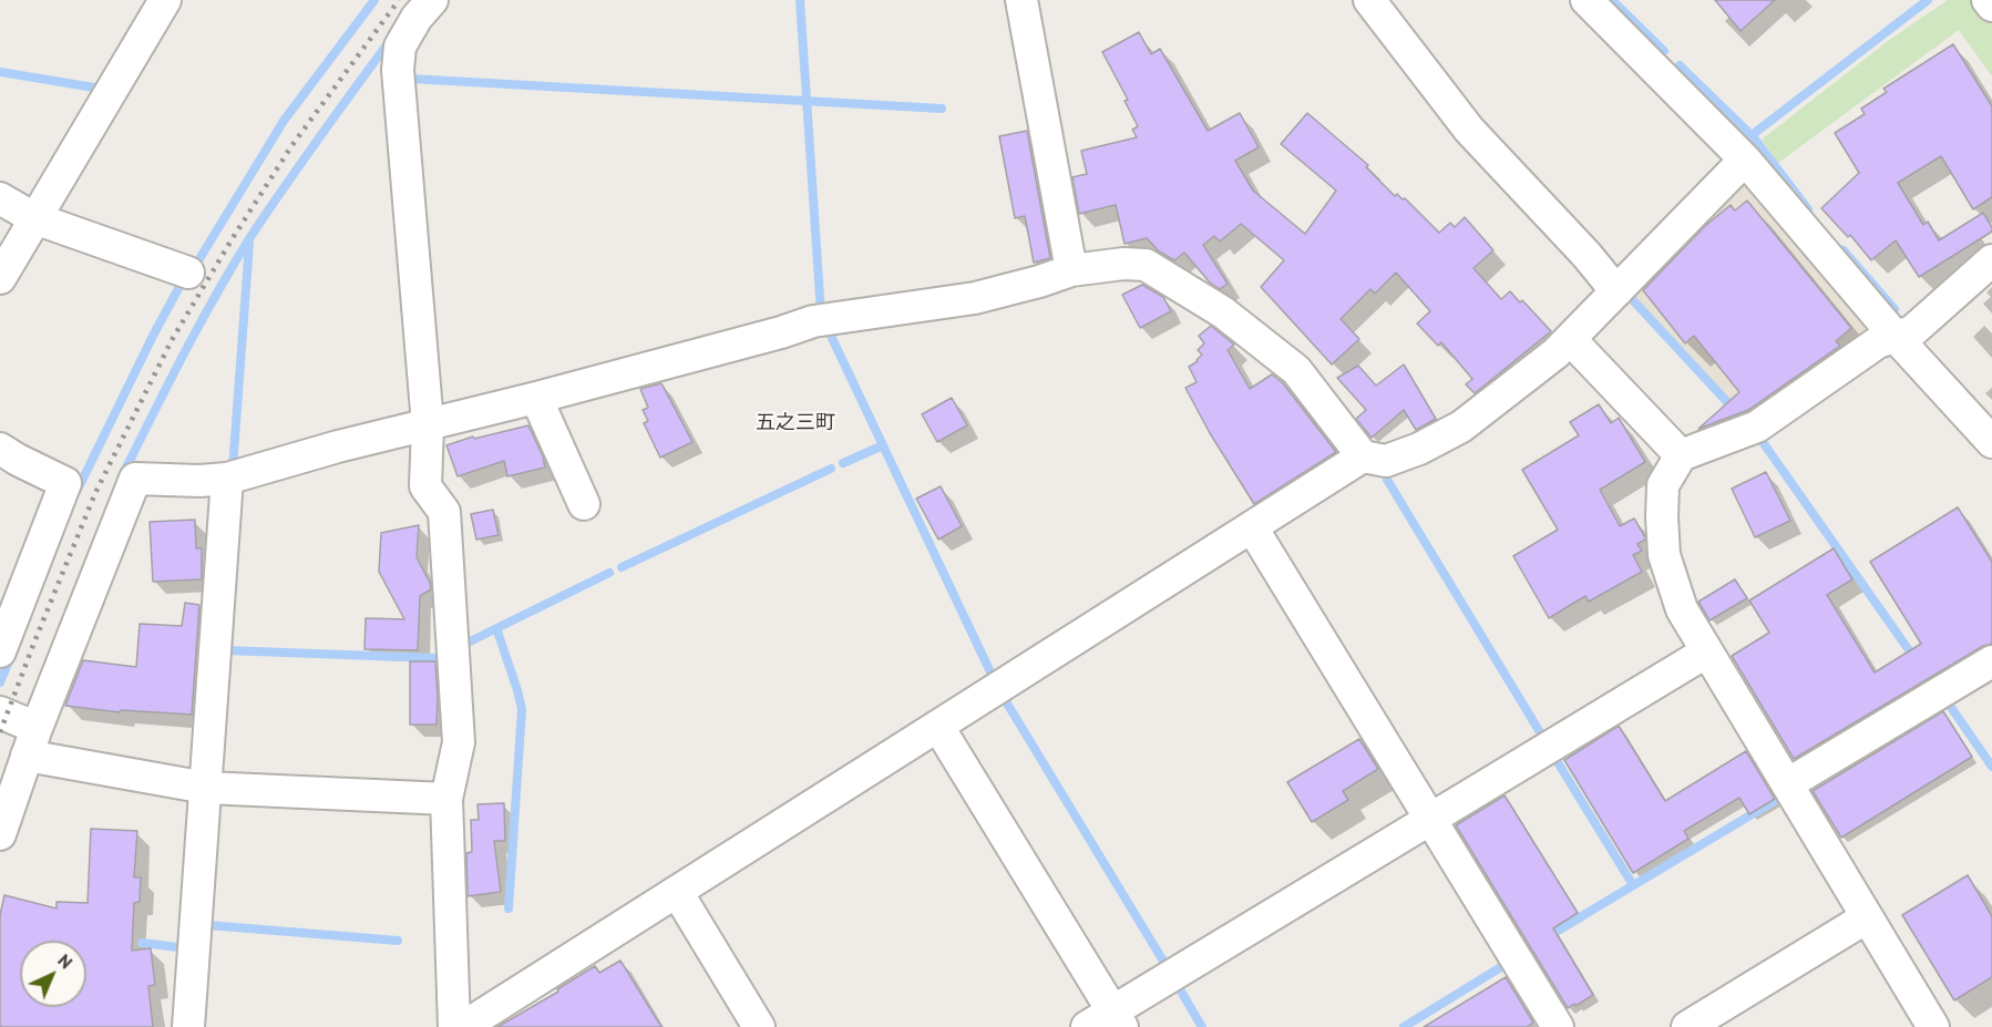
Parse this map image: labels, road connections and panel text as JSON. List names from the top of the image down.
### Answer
{
  "districts": ["五之三町"],
  "north": "top right"
}
